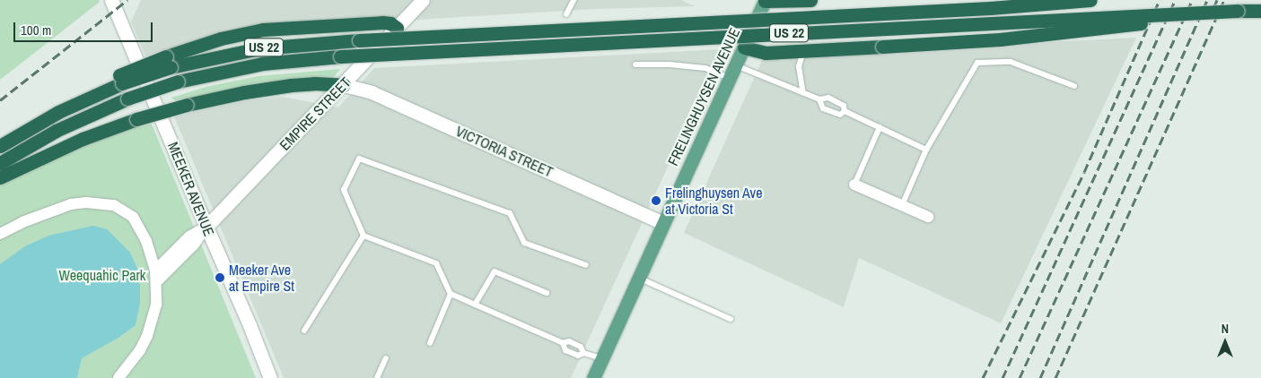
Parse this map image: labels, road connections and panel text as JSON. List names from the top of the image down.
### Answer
{
  "streets": {
    "highway": ["US 22"],
    "main road": ["FRELINGHUYSEN AVENUE"],
    "street": ["EMPIRE STREET", "VICTORIA STREET", "MEEKER AVENUE"]
  },
  "crossings": [
    ["FRELINGHUYSEN AVENUE", "VICTORIA STREET"],
    ["EMPIRE STREET", "VICTORIA STREET"],
    ["EMPIRE STREET", "MEEKER AVENUE"]
  ],
  "parks": ["Weequahic Park"],
  "places": ["Frelinghuysen Ave at Victoria St", "Meeker Ave at Empire St"],
  "scale_bar": "100 m",
  "north": "top"
}
